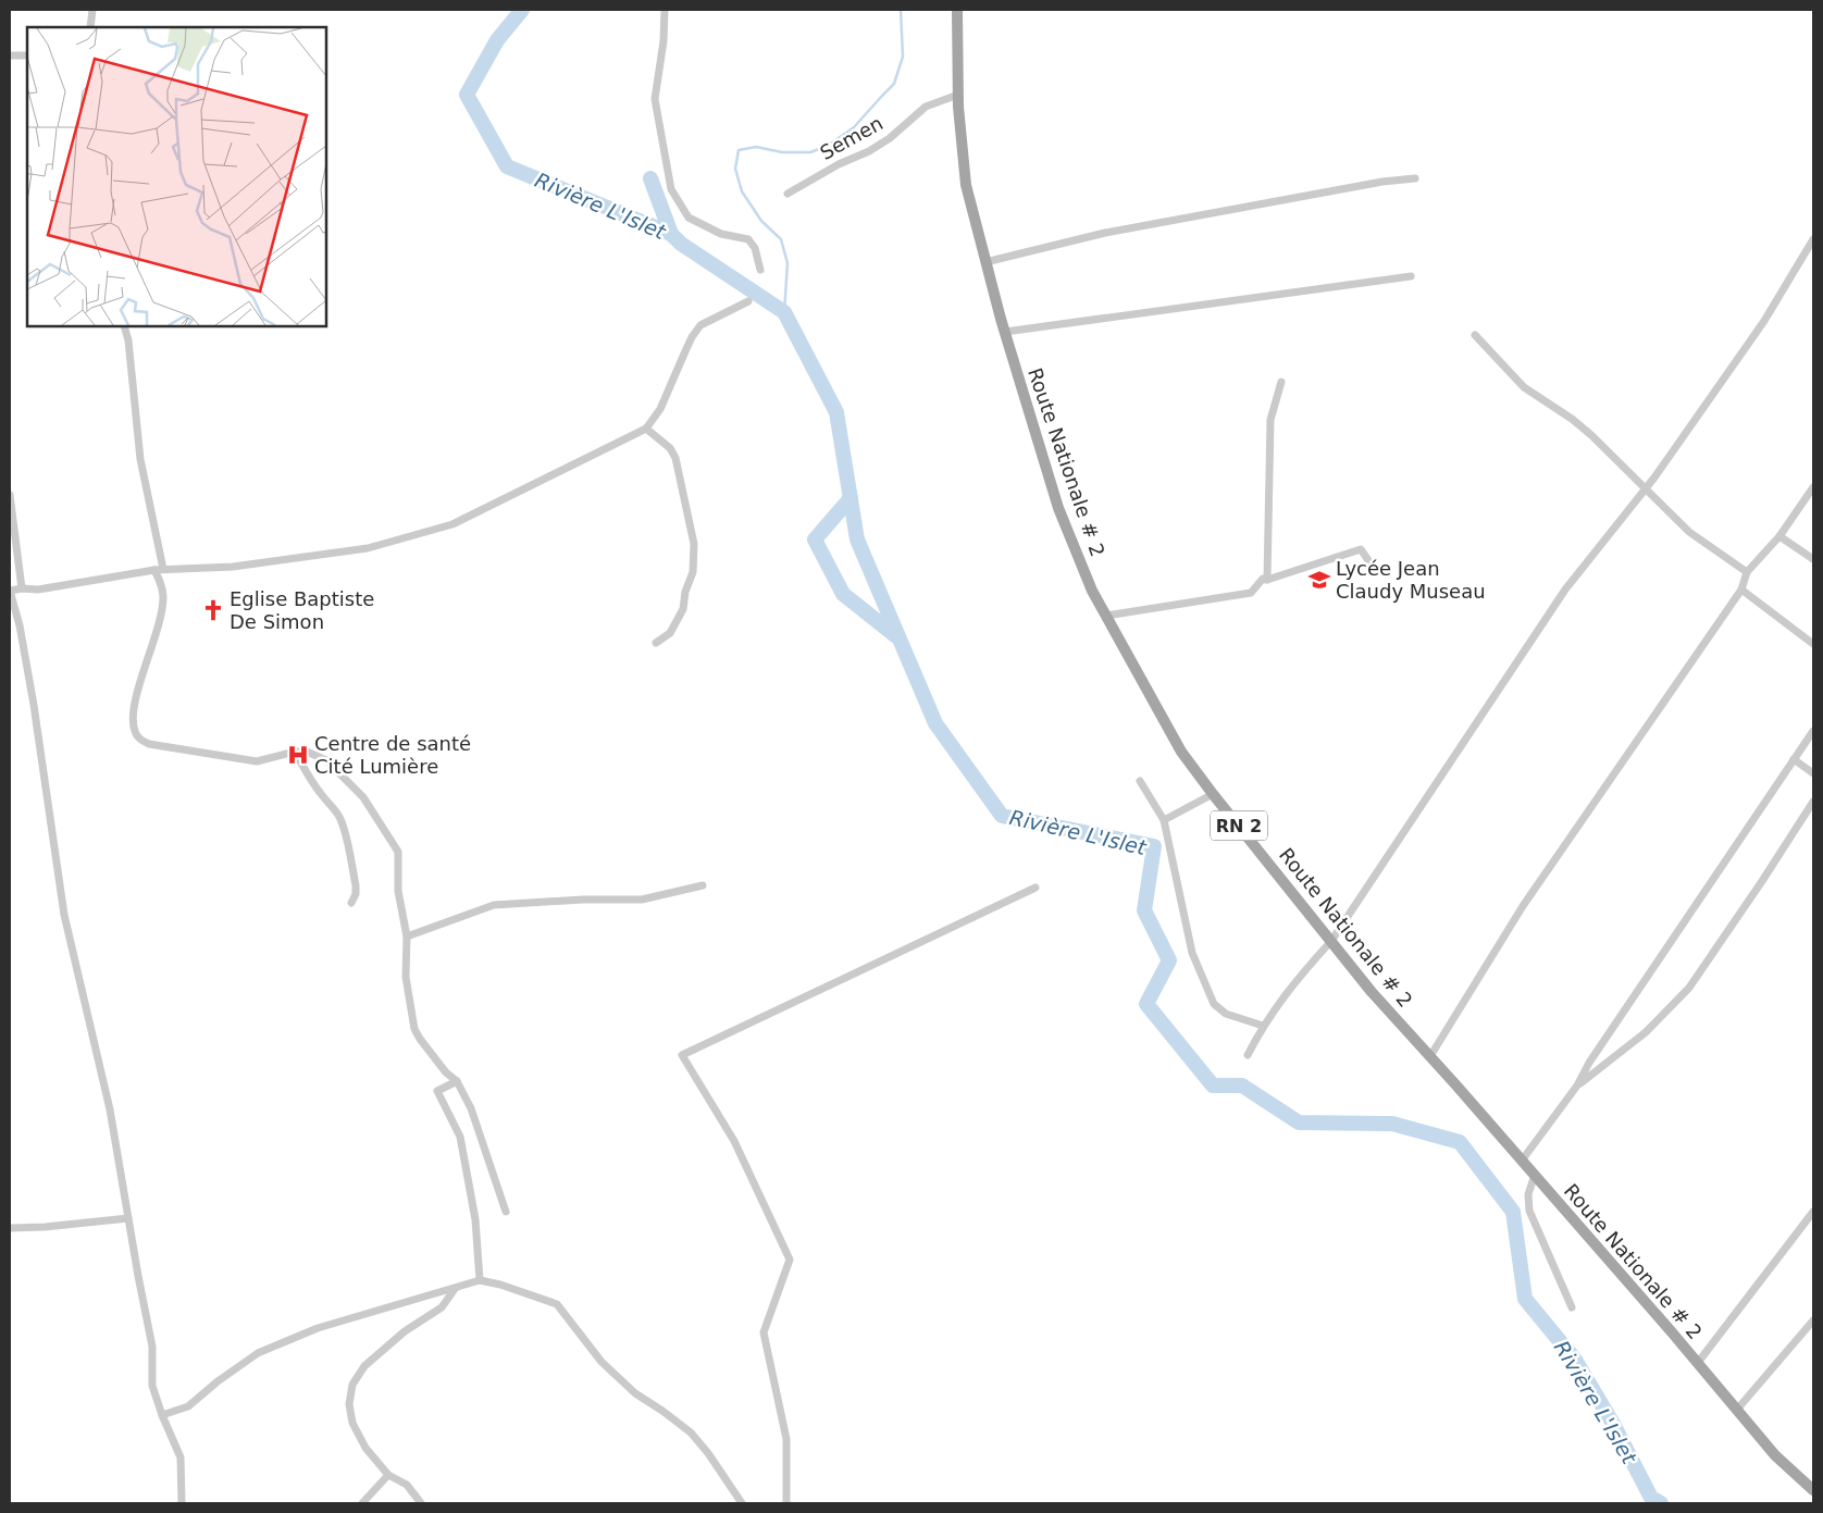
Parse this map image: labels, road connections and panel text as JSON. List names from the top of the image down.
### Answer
{
  "streets": {
    "main road": ["Route Nationale # 2", "RN 2"],
    "street": ["Semen"]
  },
  "crossings": [
    ["Semen", "Route Nationale # 2"]
  ],
  "water": ["Rivière L'Islet"],
  "places": {
    "school or university": ["Lycée Jean Claudy Museau"],
    "church": ["Eglise Baptiste De Simon"],
    "hospital": ["Centre de santé Cité Lumière"]
  }
}
